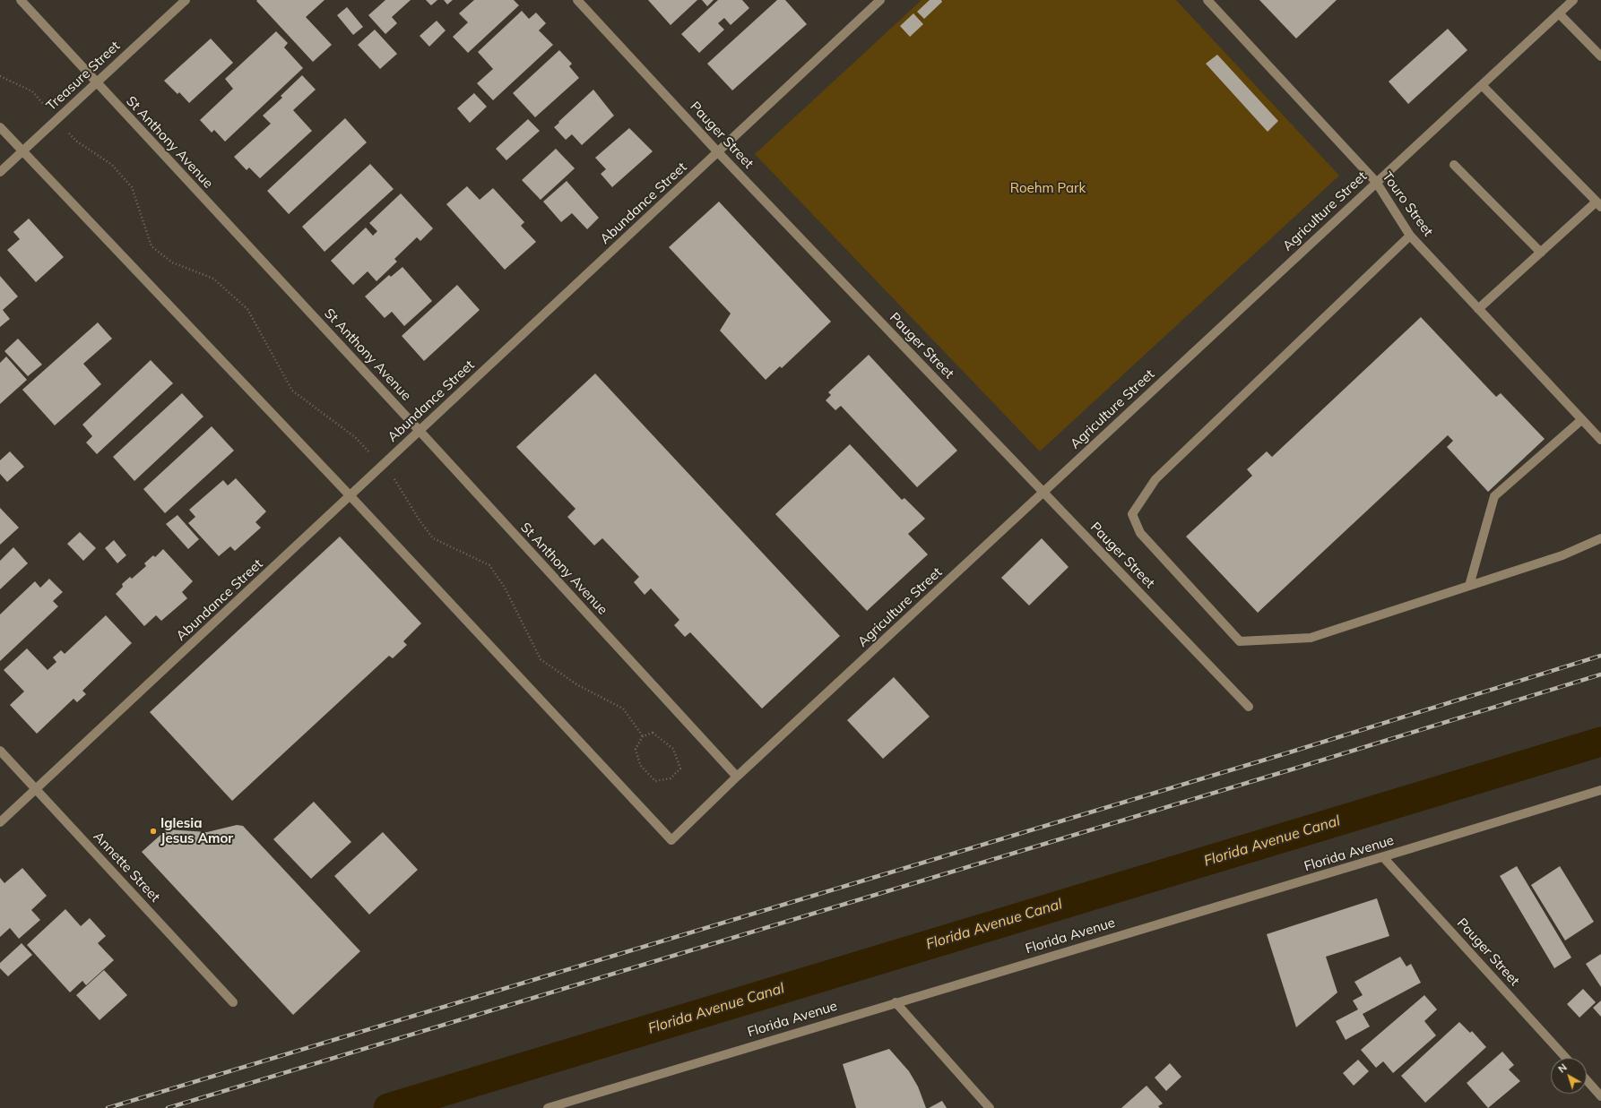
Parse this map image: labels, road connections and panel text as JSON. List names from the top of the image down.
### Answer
{
  "streets": {
    "street": [
      "Treasure Street",
      "Pauger Street",
      "St Anthony Avenue",
      "Abundance Street",
      "Touro Street",
      "Agriculture Street",
      "Florida Avenue",
      "Annette Street"
    ]
  },
  "crossings": [
    ["Treasure Street", "St Anthony Avenue"],
    ["Pauger Street", "Abundance Street"],
    ["Pauger Street", "Agriculture Street"],
    ["Pauger Street", "Florida Avenue"],
    ["St Anthony Avenue", "Abundance Street"],
    ["St Anthony Avenue", "Agriculture Street"],
    ["Abundance Street", "Agriculture Street"],
    ["Abundance Street", "Annette Street"],
    ["Touro Street", "Agriculture Street"]
  ],
  "water": ["Florida Avenue Canal"],
  "parks": ["Roehm Park"],
  "places": ["Iglesia Jesus Amor"],
  "north": "top left"
}
